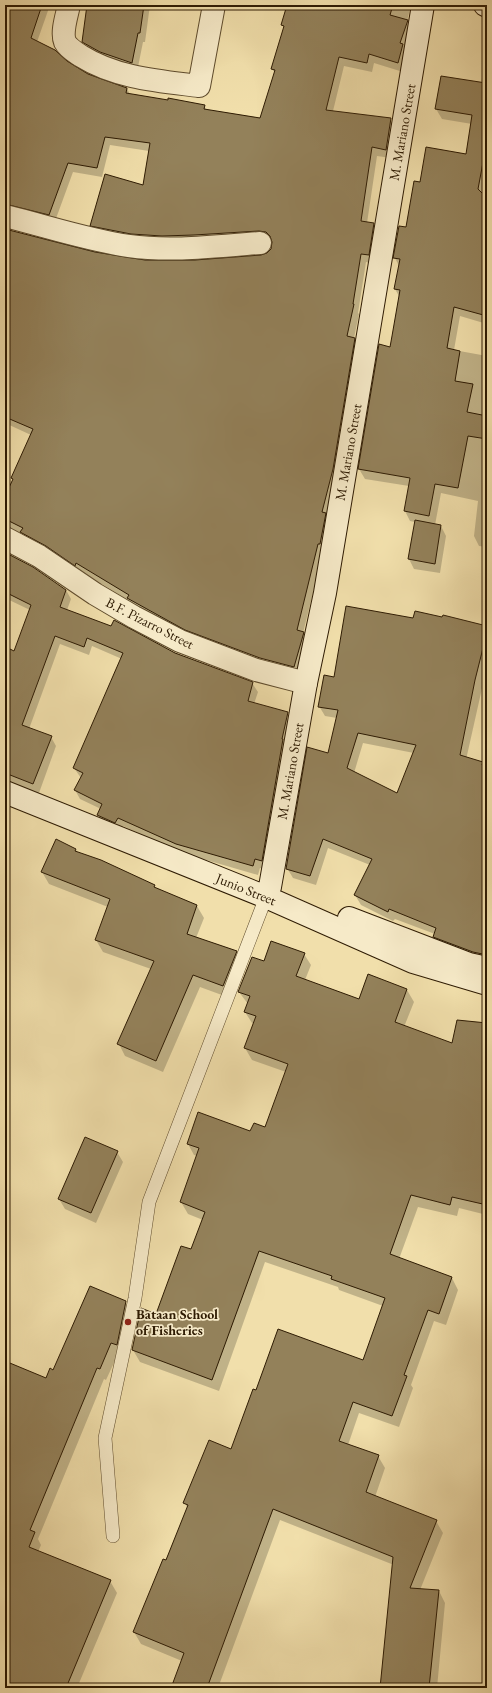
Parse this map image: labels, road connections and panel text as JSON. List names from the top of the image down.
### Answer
{
  "streets": {
    "street": ["M. Mariano Street", "B.F. Pizarro Street", "Junio Street"]
  },
  "crossings": [
    ["M. Mariano Street", "B.F. Pizarro Street"],
    ["M. Mariano Street", "Junio Street"]
  ],
  "places": ["Bataan School of Fisheries"]
}
